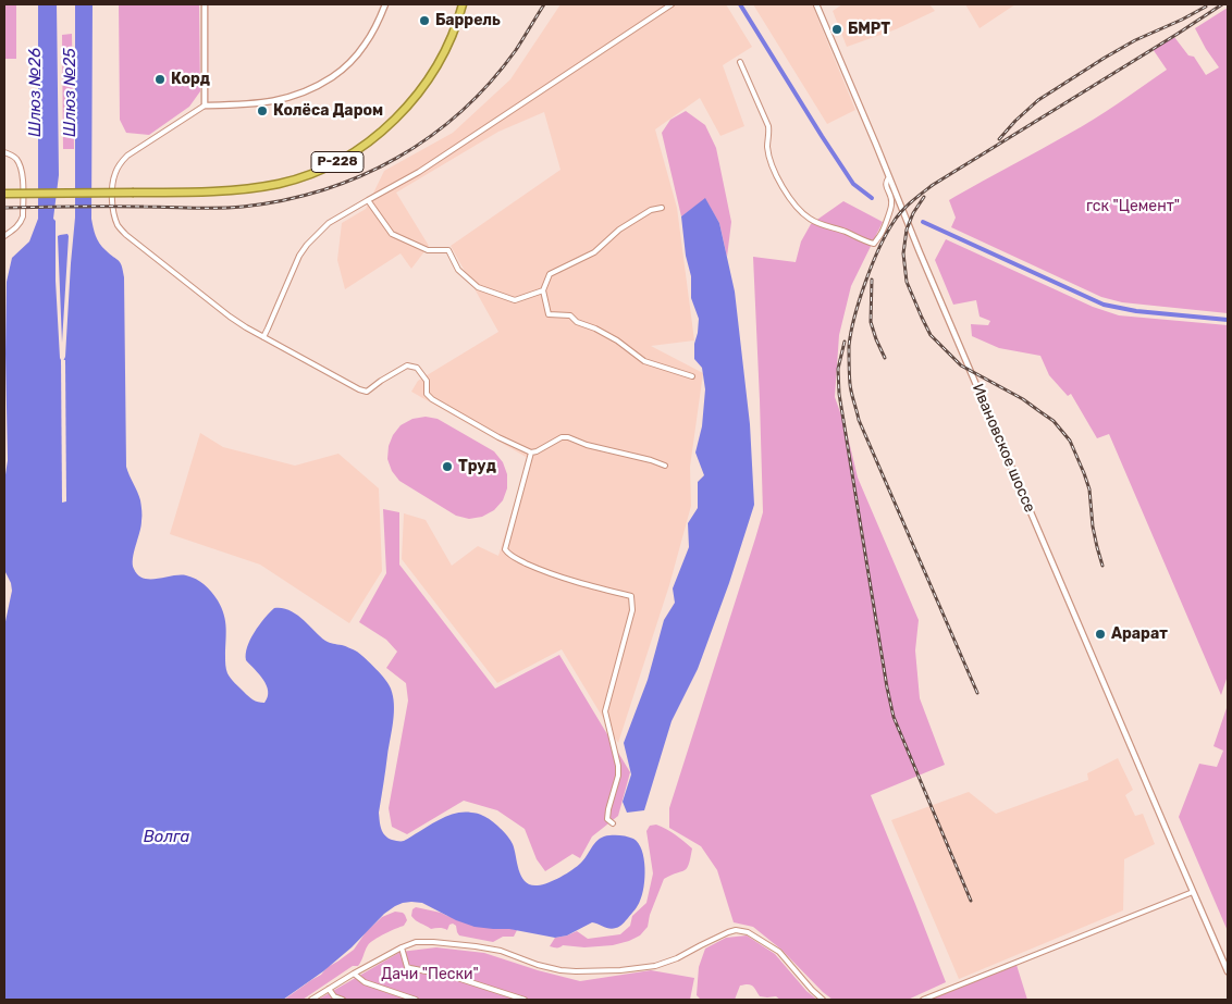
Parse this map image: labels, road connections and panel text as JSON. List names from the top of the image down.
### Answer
{
  "streets": {
    "highway": ["Р-228"],
    "street": ["Ивановское шоссе"]
  },
  "water": ["Шлюз №26", "Шлюз №25", "Волга"],
  "parks": ["гск \"Цемент\"", "Дачи \"Пески\""],
  "places": [
    "Баррель",
    "БМРТ",
    "Корд",
    "Колёса Даром",
    "Труд",
    "Арарат"
  ]
}
